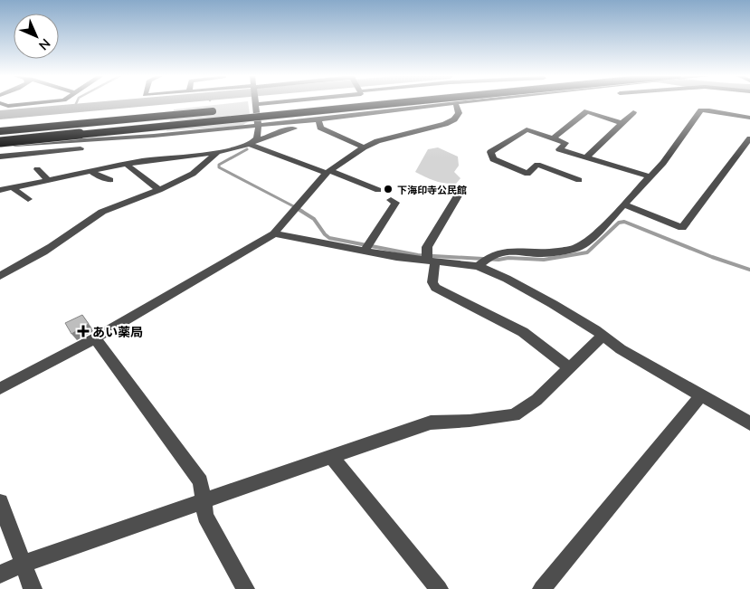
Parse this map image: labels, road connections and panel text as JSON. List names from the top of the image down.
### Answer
{
  "places": {
    "other": ["下海印寺公民館"],
    "health": ["あい薬局"]
  },
  "north": "bottom right"
}
